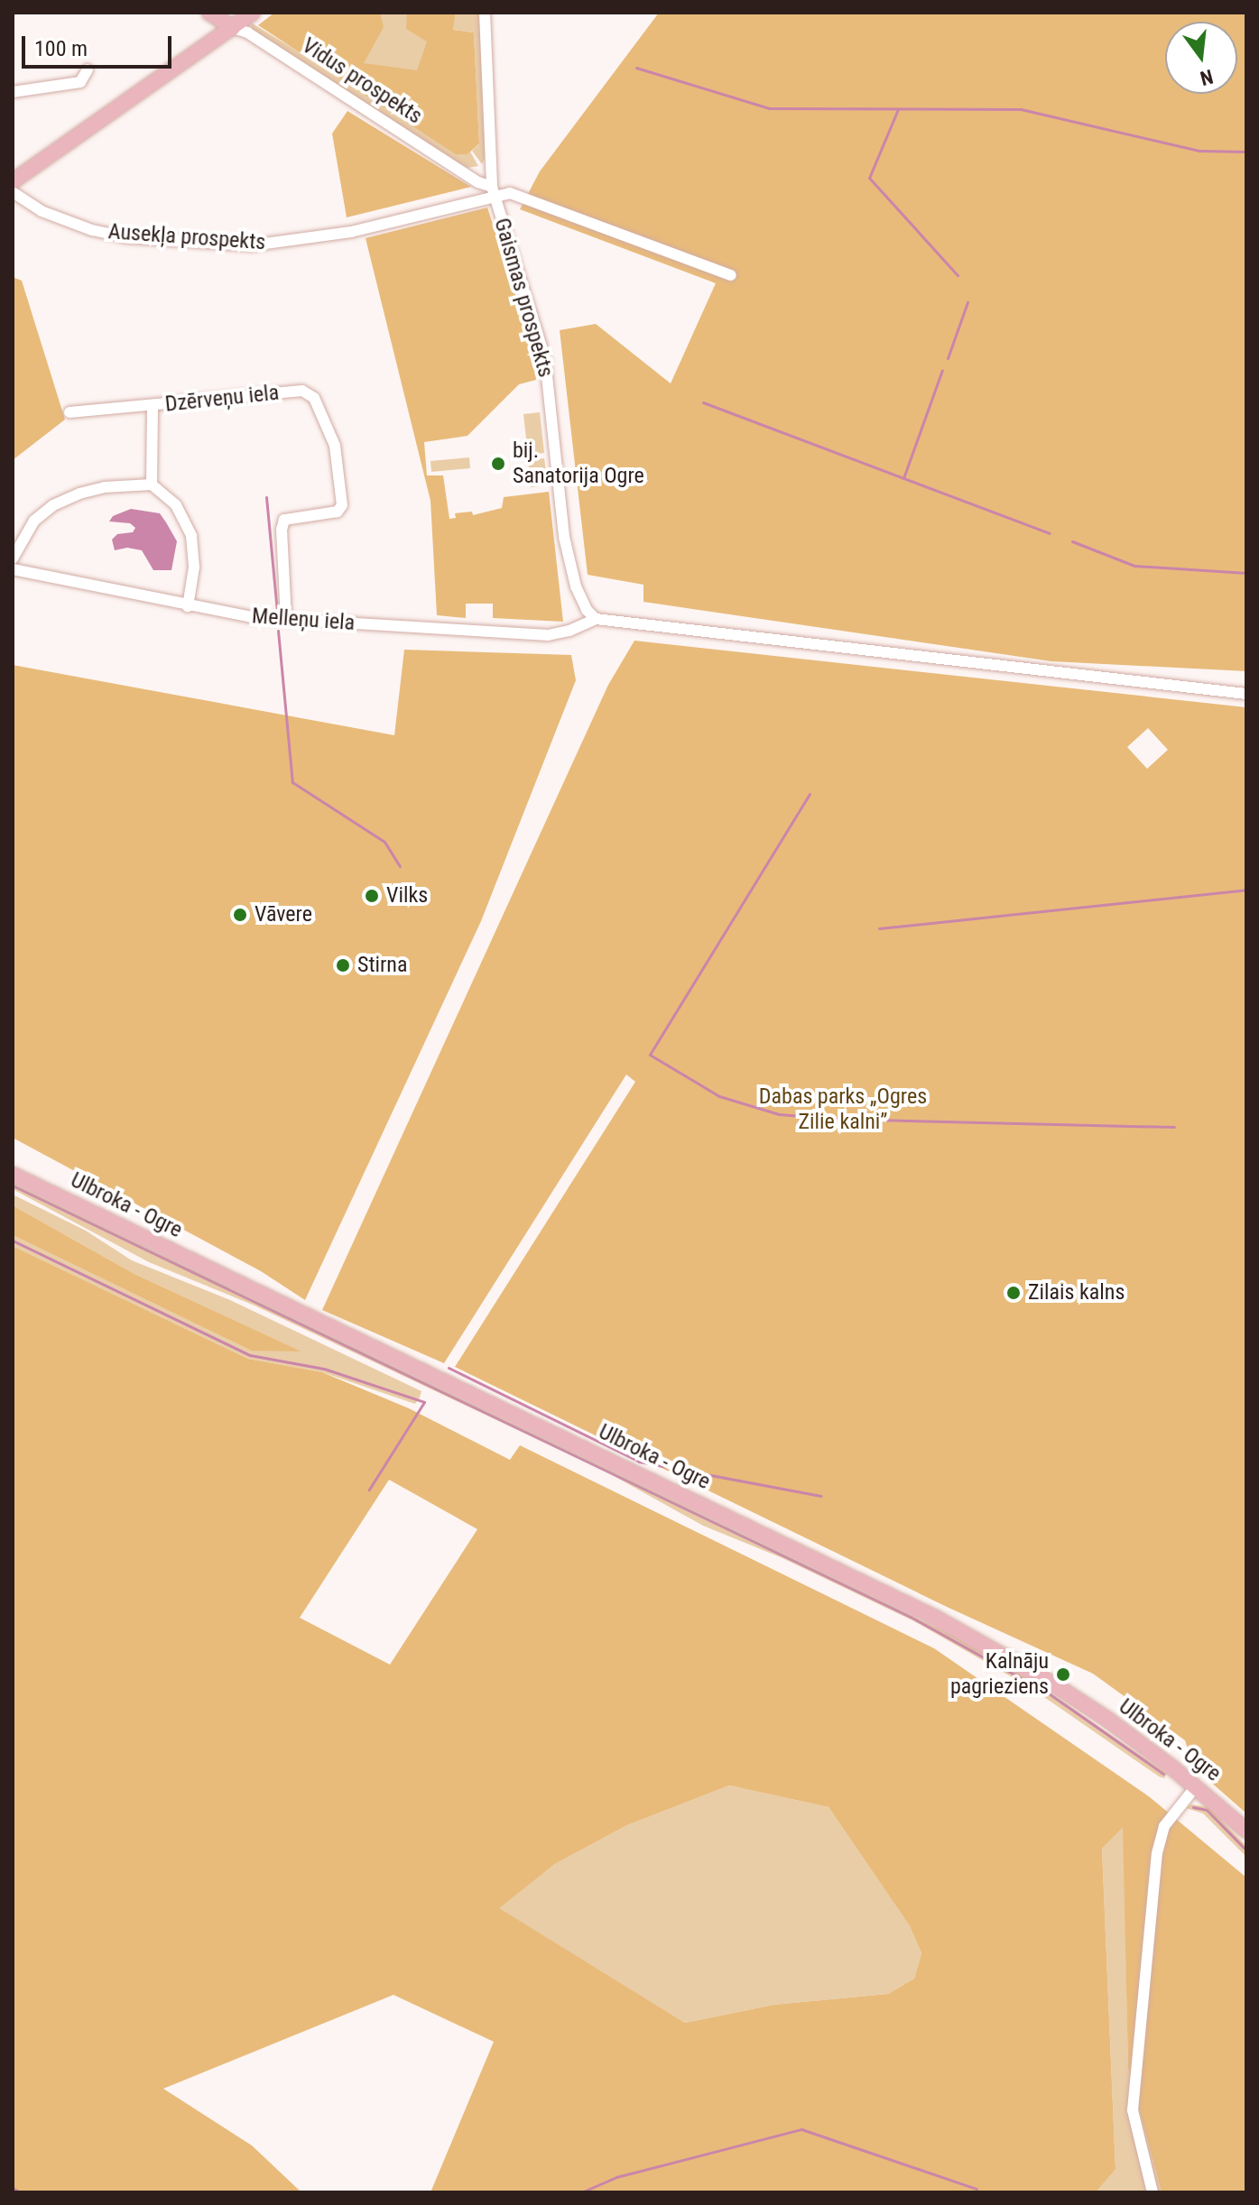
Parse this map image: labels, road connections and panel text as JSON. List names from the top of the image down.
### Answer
{
  "streets": {
    "main road": ["Vidus prospekts", "Ulbroka - Ogre"],
    "street": [
      "Ausekļa prospekts",
      "Gaismas prospekts",
      "Dzērveņu iela",
      "Melleņu iela"
    ]
  },
  "crossings": [
    ["Vidus prospekts", "Ausekļa prospekts"],
    ["Vidus prospekts", "Gaismas prospekts"],
    ["Ausekļa prospekts", "Gaismas prospekts"],
    ["Gaismas prospekts", "Melleņu iela"],
    ["Dzērveņu iela", "Melleņu iela"]
  ],
  "parks": ["Dabas parks „Ogres Zilie kalni”"],
  "places": [
    "bij. Sanatorija Ogre",
    "Vilks",
    "Vāvere",
    "Stirna",
    "Zilais kalns",
    "Kalnāju pagrieziens"
  ],
  "scale_bar": "100 m",
  "north": "bottom"
}
